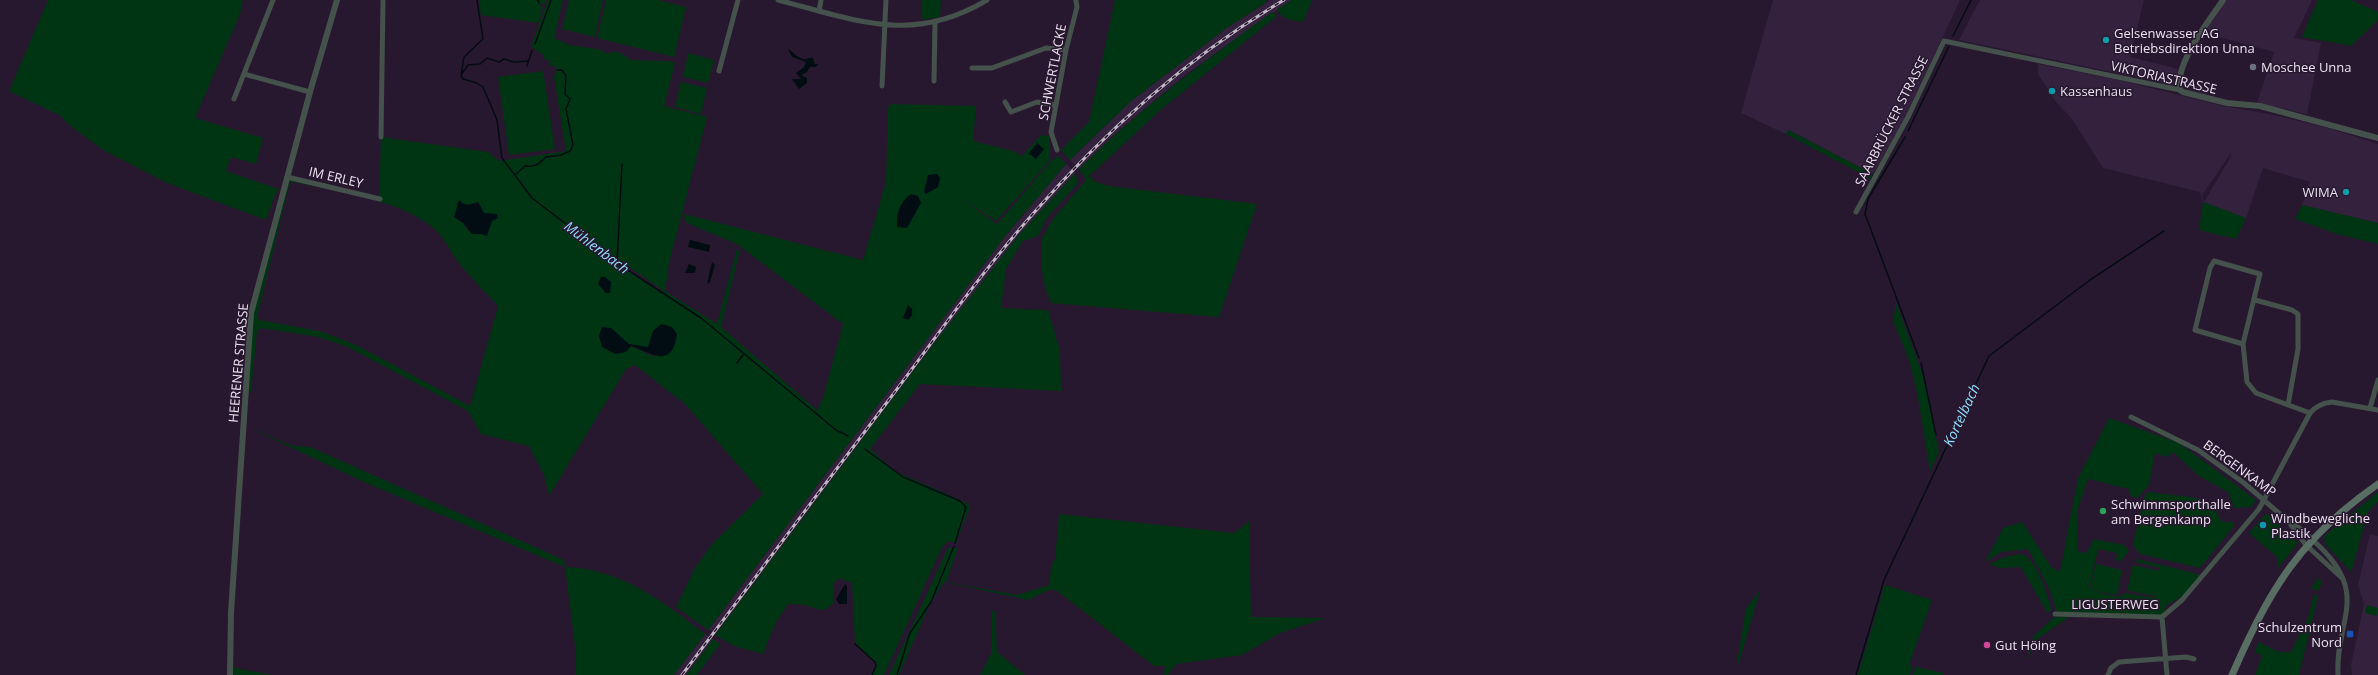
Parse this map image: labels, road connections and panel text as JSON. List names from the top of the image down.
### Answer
{
  "streets": {
    "street": [
      "SCHWERTLACKE",
      "VIKTORIASTRASSE",
      "SAARBRÜCKER STRASSE",
      "IM ERLEY",
      "HEERENER STRASSE",
      "BERGENKAMP",
      "LIGUSTERWEG"
    ]
  },
  "crossings": [
    ["VIKTORIASTRASSE", "SAARBRÜCKER STRASSE"],
    ["IM ERLEY", "HEERENER STRASSE"],
    ["BERGENKAMP", "LIGUSTERWEG"]
  ],
  "water": ["Mühlenbach", "Kortelbach"],
  "places": {
    "other": [
      "Gelsenwasser AG Betriebsdirektion Unna",
      "Moschee Unna",
      "Kassenhaus",
      "WIMA",
      "Schwimmsporthalle am Bergenkamp",
      "Windbewegliche Plastik",
      "Gut Höing"
    ],
    "transit": ["Schulzentrum Nord"]
  }
}
